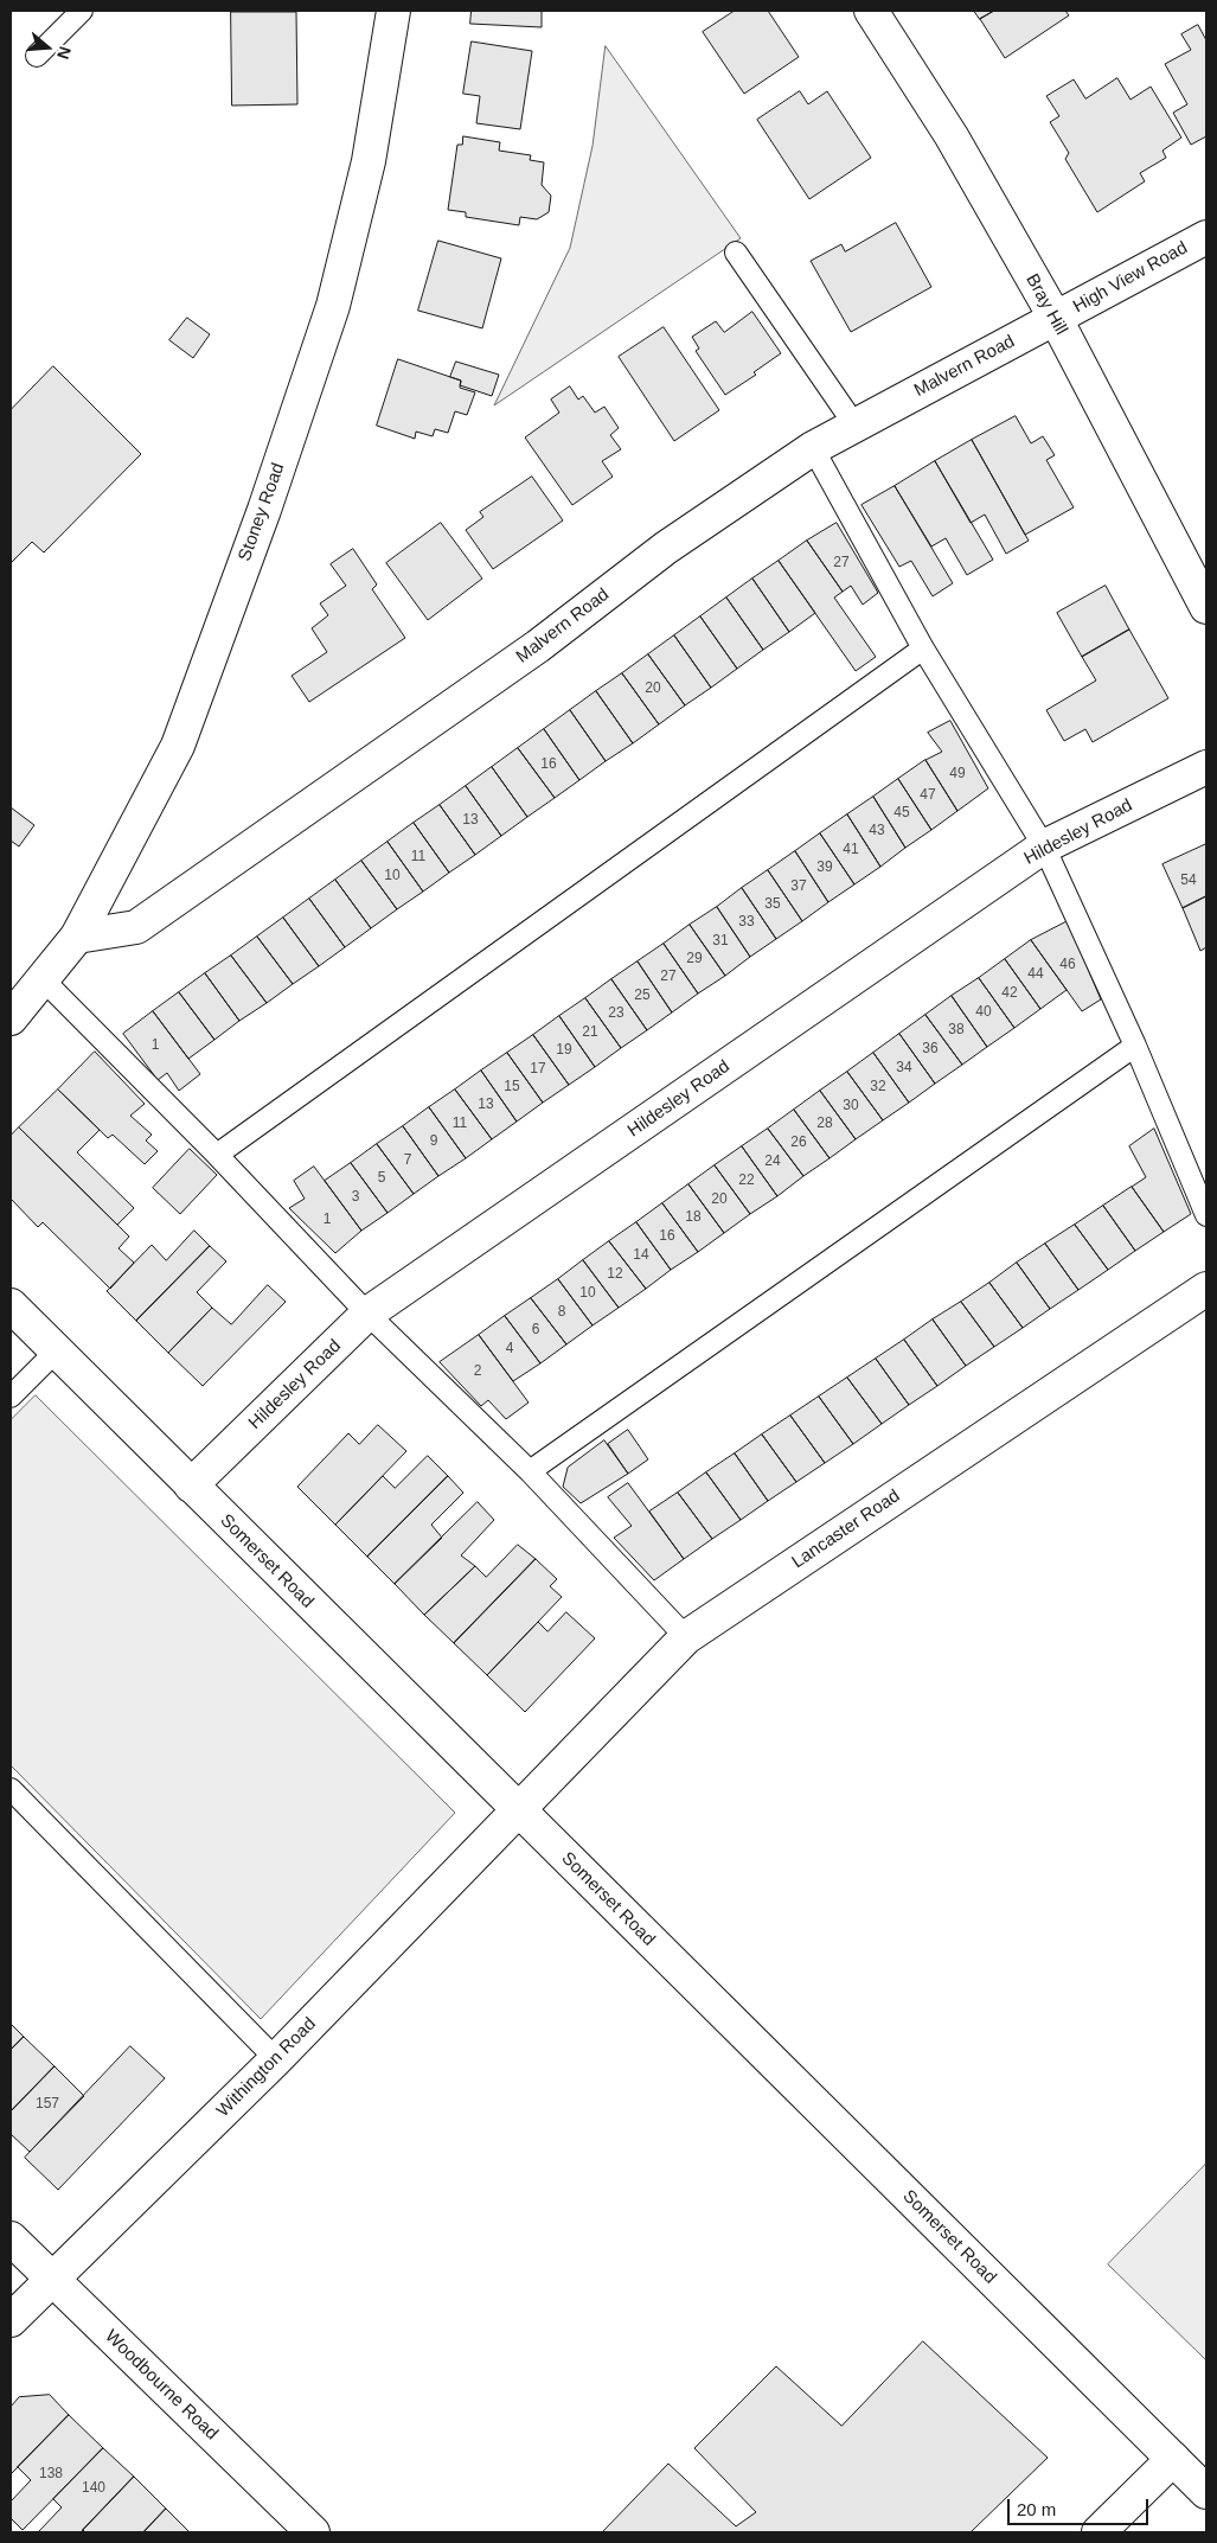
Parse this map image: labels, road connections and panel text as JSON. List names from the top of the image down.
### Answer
{
  "streets": {
    "main road": [
      "High View Road",
      "Bray Hill",
      "Malvern Road",
      "Stoney Road",
      "Hildesley Road",
      "Lancaster Road",
      "Somerset Road",
      "Withington Road",
      "Woodbourne Road"
    ]
  },
  "crossings": [
    ["High View Road", "Bray Hill"],
    ["High View Road", "Malvern Road"],
    ["Bray Hill", "Malvern Road"],
    ["Malvern Road", "Stoney Road"],
    ["Hildesley Road", "Somerset Road"],
    ["Lancaster Road", "Somerset Road"],
    ["Lancaster Road", "Withington Road"],
    ["Somerset Road", "Withington Road"],
    ["Withington Road", "Woodbourne Road"]
  ],
  "house_numbers": [
    "27",
    "20",
    "16",
    "49",
    "47",
    "45",
    "13",
    "43",
    "41",
    "11",
    "39",
    "10",
    "54",
    "37",
    "35",
    "33",
    "31",
    "29",
    "46",
    "44",
    "27",
    "42",
    "25",
    "40",
    "23",
    "38",
    "21",
    "1",
    "36",
    "19",
    "34",
    "17",
    "15",
    "32",
    "13",
    "30",
    "11",
    "28",
    "9",
    "26",
    "7",
    "24",
    "5",
    "22",
    "3",
    "20",
    "18",
    "1",
    "16",
    "14",
    "12",
    "10",
    "8",
    "6",
    "4",
    "2",
    "157",
    "138",
    "140"
  ],
  "scale_bar": "20 m",
  "north": "right"
}
